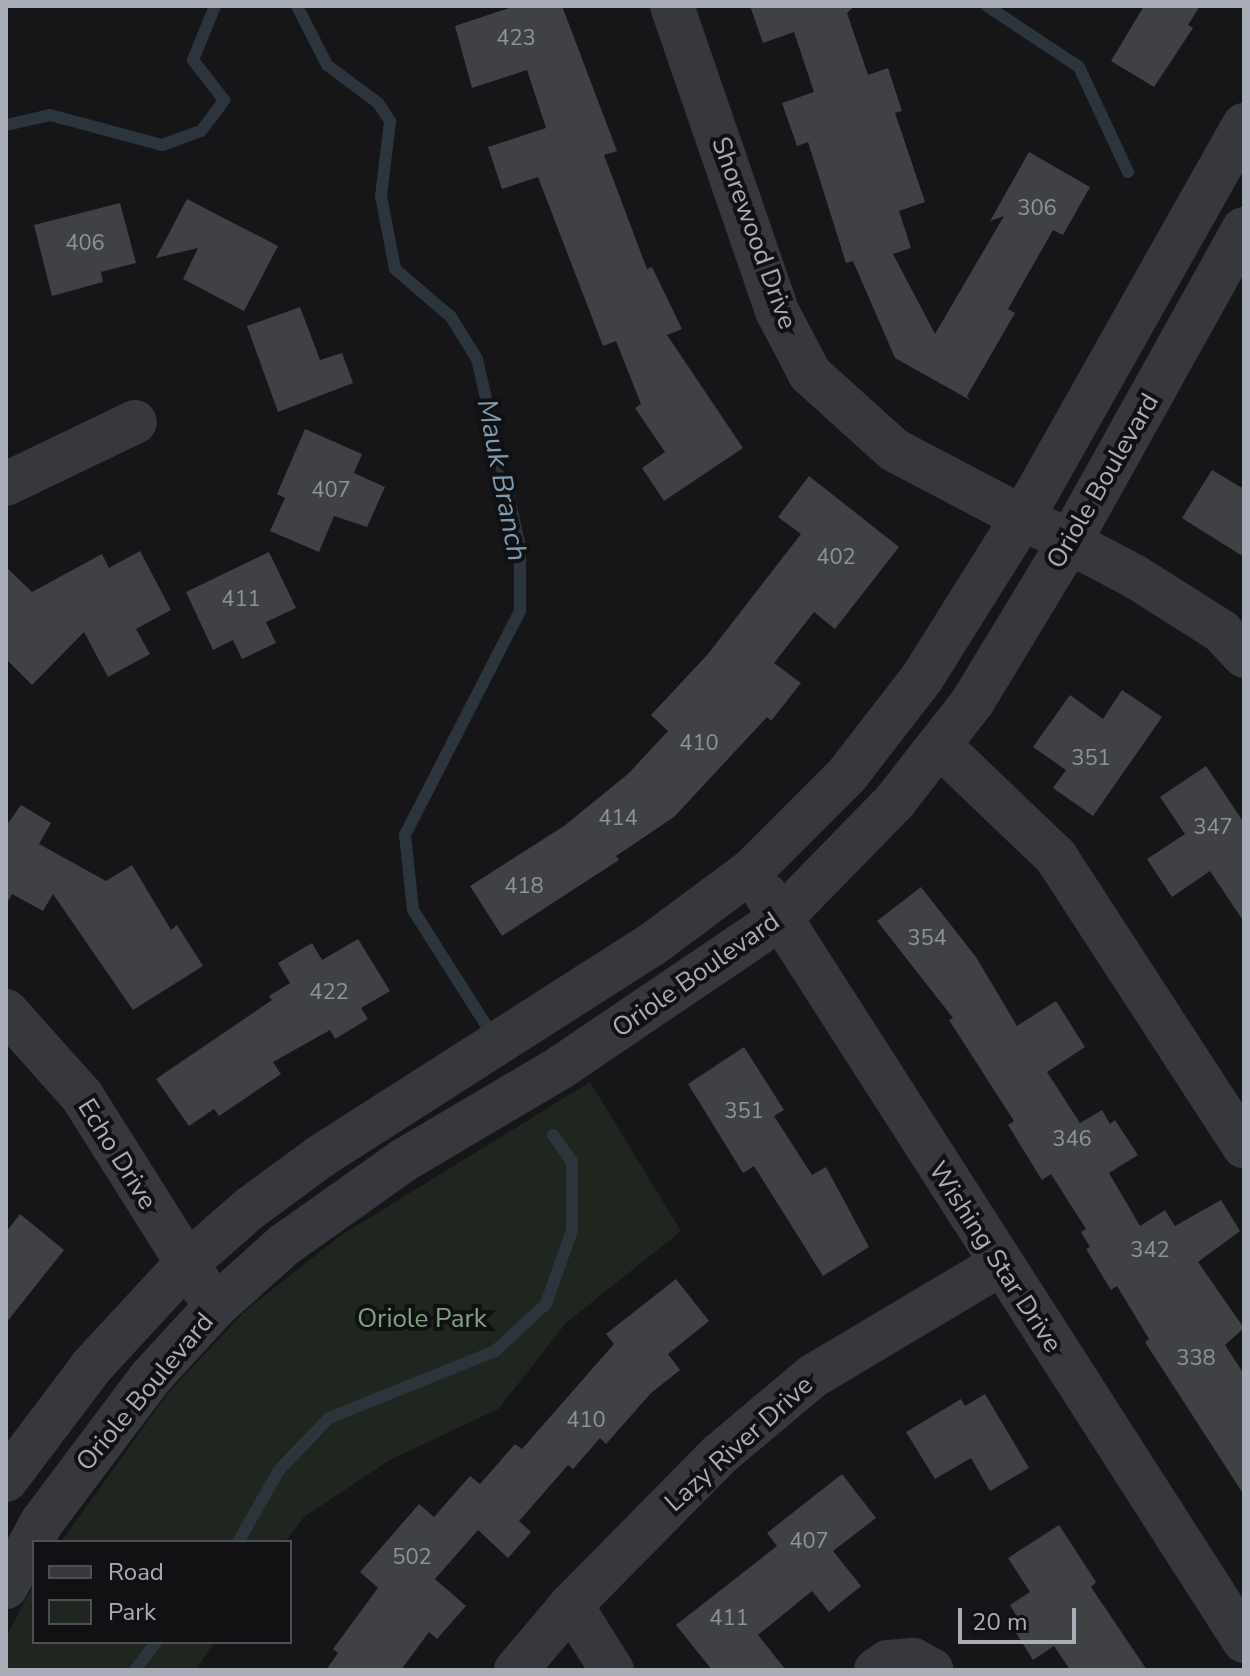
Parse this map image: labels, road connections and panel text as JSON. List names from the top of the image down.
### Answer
{
  "streets": {
    "street": [
      "Shorewood Drive",
      "Oriole Boulevard",
      "Echo Drive",
      "Wishing Star Drive",
      "Lazy River Drive"
    ]
  },
  "crossings": [
    ["Shorewood Drive", "Oriole Boulevard"],
    ["Oriole Boulevard", "Echo Drive"],
    ["Oriole Boulevard", "Wishing Star Drive"],
    ["Wishing Star Drive", "Lazy River Drive"]
  ],
  "water": ["Mauk Branch"],
  "parks": ["Oriole Park"],
  "house_numbers": [
    "423",
    "306",
    "406",
    "407",
    "402",
    "411",
    "410",
    "351",
    "414",
    "347",
    "418",
    "354",
    "422",
    "351",
    "346",
    "342",
    "338",
    "410",
    "407",
    "502",
    "411"
  ],
  "legend": ["Road", "Park"],
  "scale_bar": "20 m"
}
